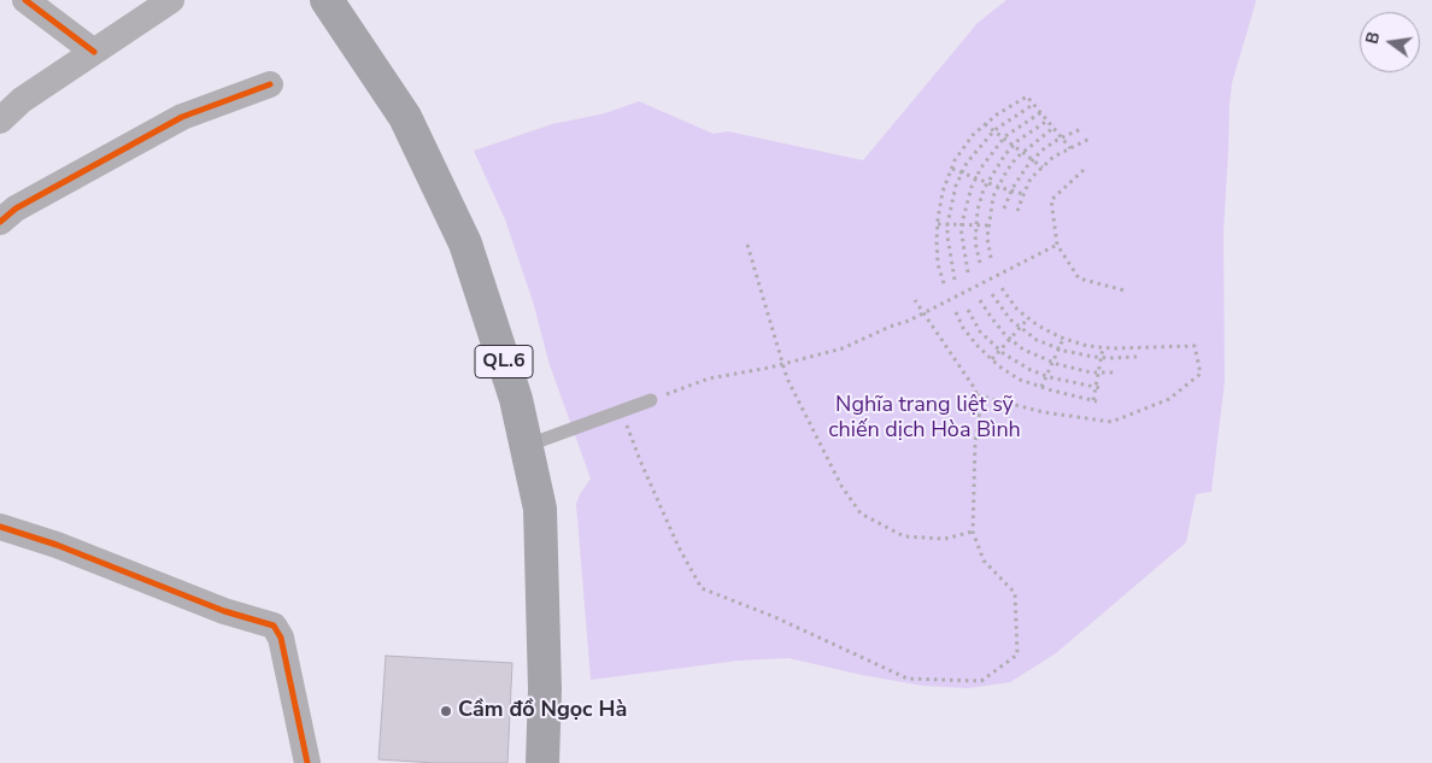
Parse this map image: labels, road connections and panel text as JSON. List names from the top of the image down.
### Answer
{
  "streets": {
    "highway": ["QL.6"]
  },
  "parks": ["Nghĩa trang liệt sỹ chiến dịch Hòa Bình"],
  "places": ["Cầm đồ Ngọc Hà"],
  "north": "left"
}
